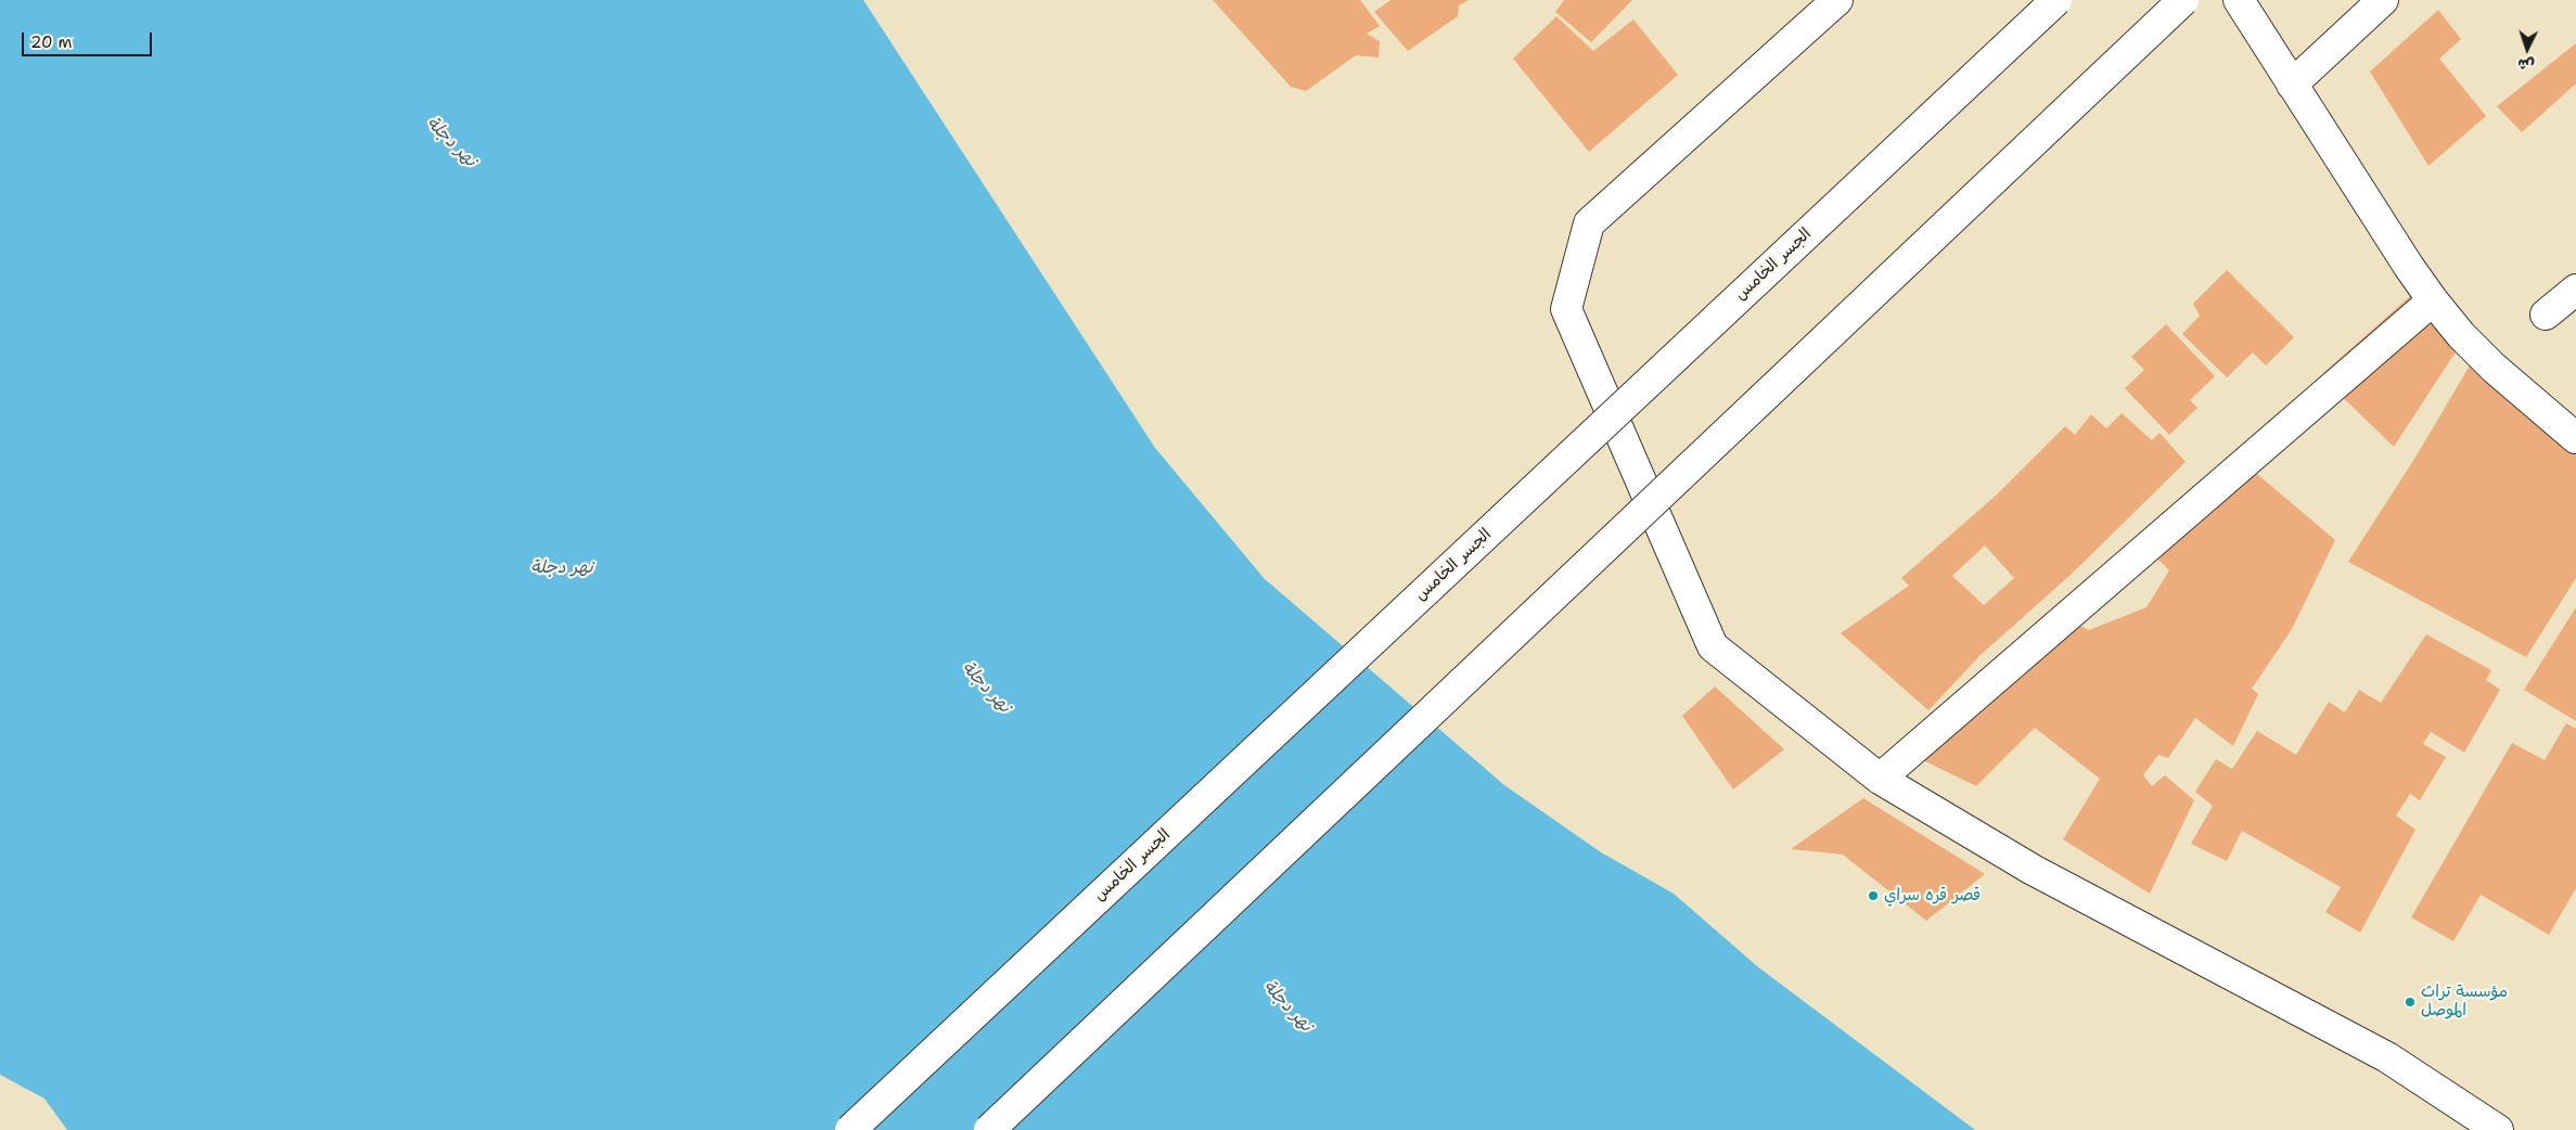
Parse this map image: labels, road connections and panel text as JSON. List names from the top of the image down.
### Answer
{
  "streets": {
    "main road": ["الجسر الخامس"]
  },
  "water": ["نهر دجلة"],
  "places": ["قصر قره سراي", "مؤسسة تراث الموصل"],
  "scale_bar": "20 m",
  "north": "bottom"
}
